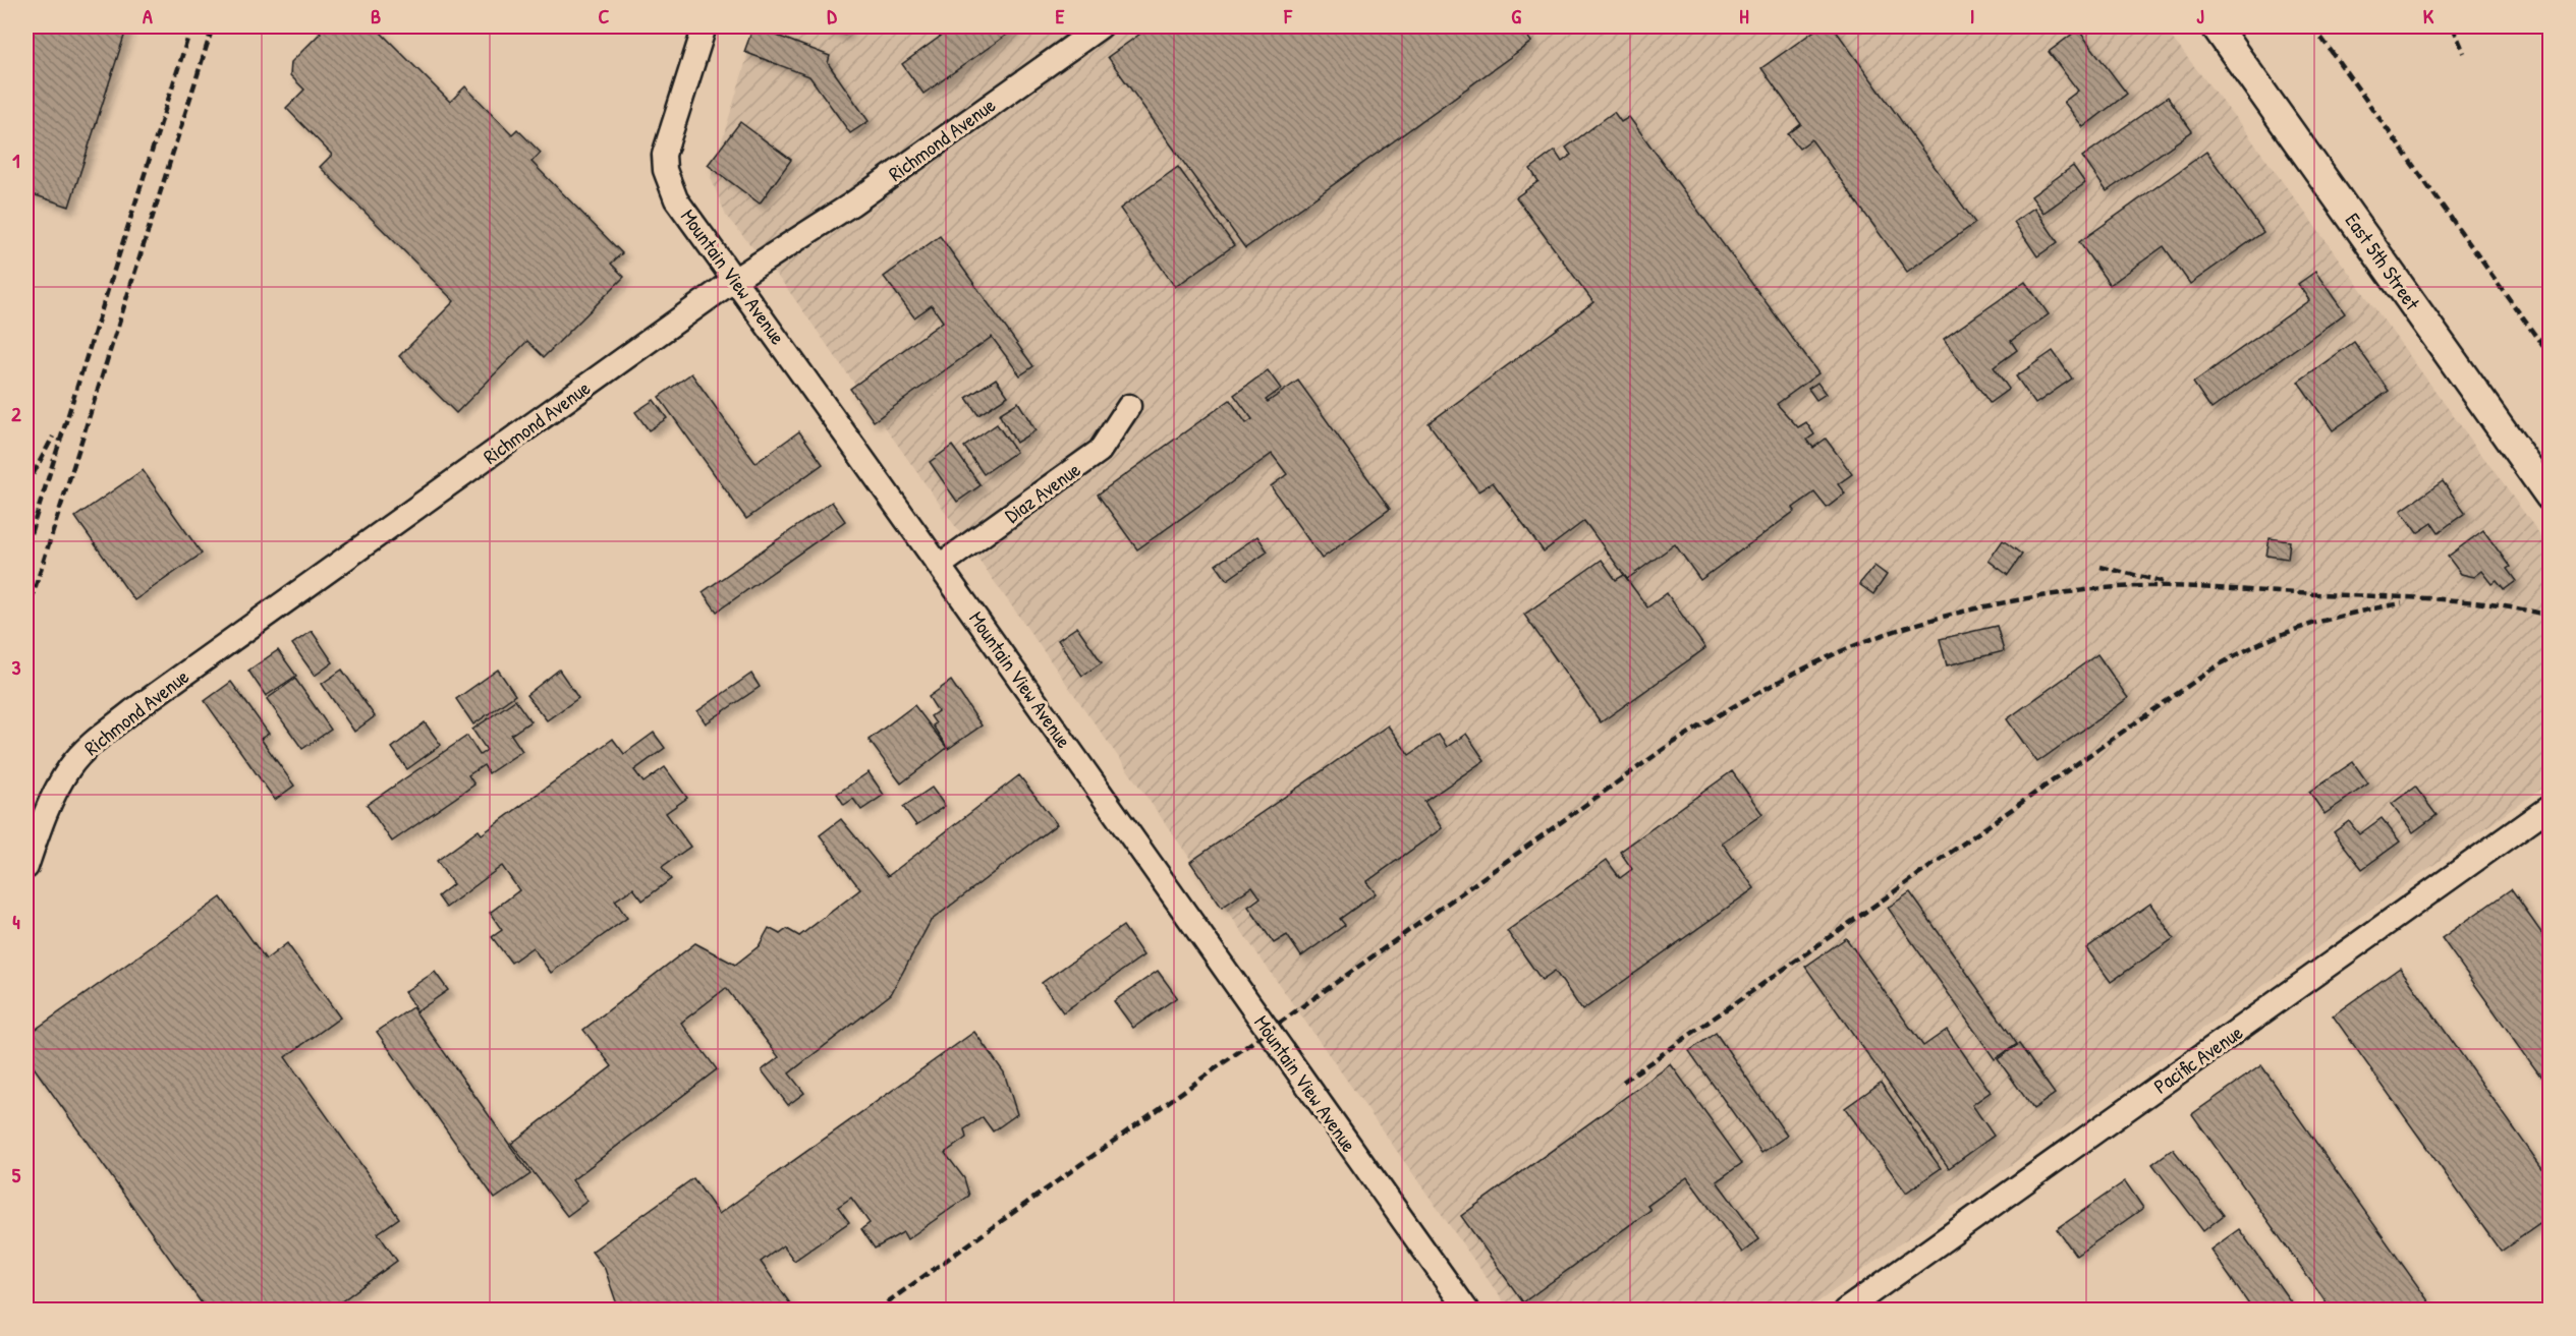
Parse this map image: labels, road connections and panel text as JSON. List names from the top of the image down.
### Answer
{
  "streets": {
    "main road": ["East 5th Street"],
    "street": [
      "Richmond Avenue",
      "Mountain View Avenue",
      "Diaz Avenue",
      "Pacific Avenue"
    ]
  },
  "crossings": [
    ["Richmond Avenue", "Mountain View Avenue"],
    ["Mountain View Avenue", "Diaz Avenue"]
  ],
  "grid": {
    "columns": [
      "A",
      "B",
      "C",
      "D",
      "E",
      "F",
      "G",
      "H",
      "I",
      "J",
      "K"
    ],
    "rows": [
      "1",
      "2",
      "3",
      "4",
      "5"
    ]
  }
}
